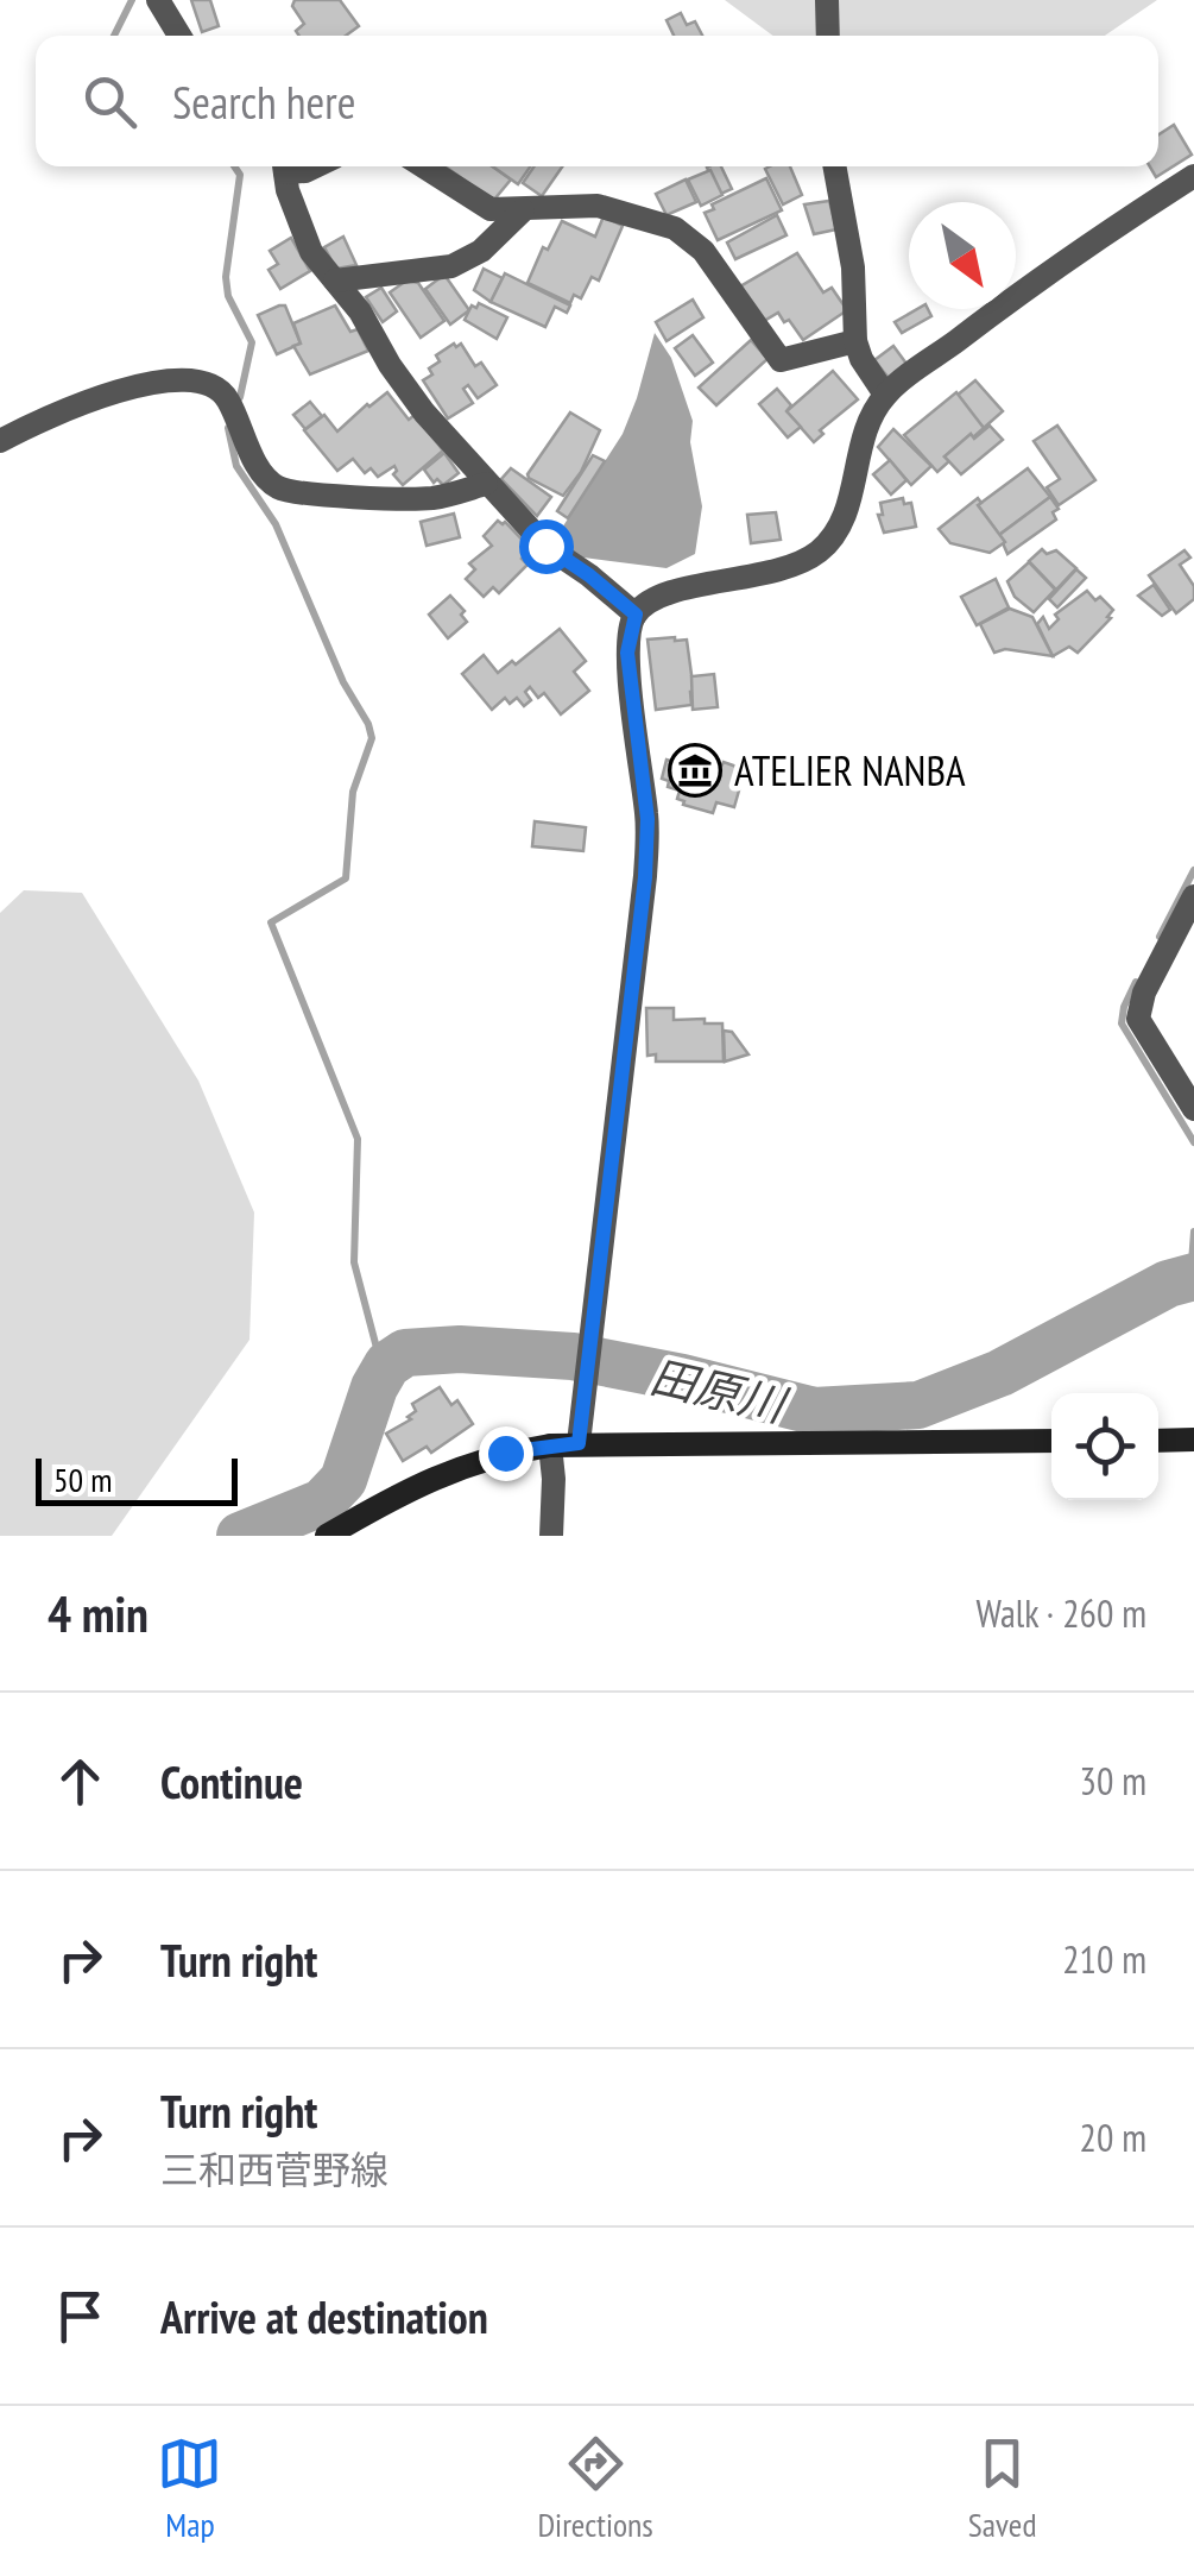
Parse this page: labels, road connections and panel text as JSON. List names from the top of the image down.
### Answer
{
  "water": ["田原川"],
  "places": {
    "museum": ["ATELIER NANBA"]
  },
  "scale_bar": "50 m",
  "north": "bottom right",
  "page": {
    "search": "Search here",
    "scale": "50 m",
    "heading": ["4 min", "Walk · 260 m"],
    "list": [
      ["Continue", "30 m"],
      ["Turn right", "210 m"],
      ["Turn right", "三和西菅野線", "20 m"],
      "Arrive at destination"
    ],
    "nav": ["Map", "Directions", "Saved"]
  }
}
